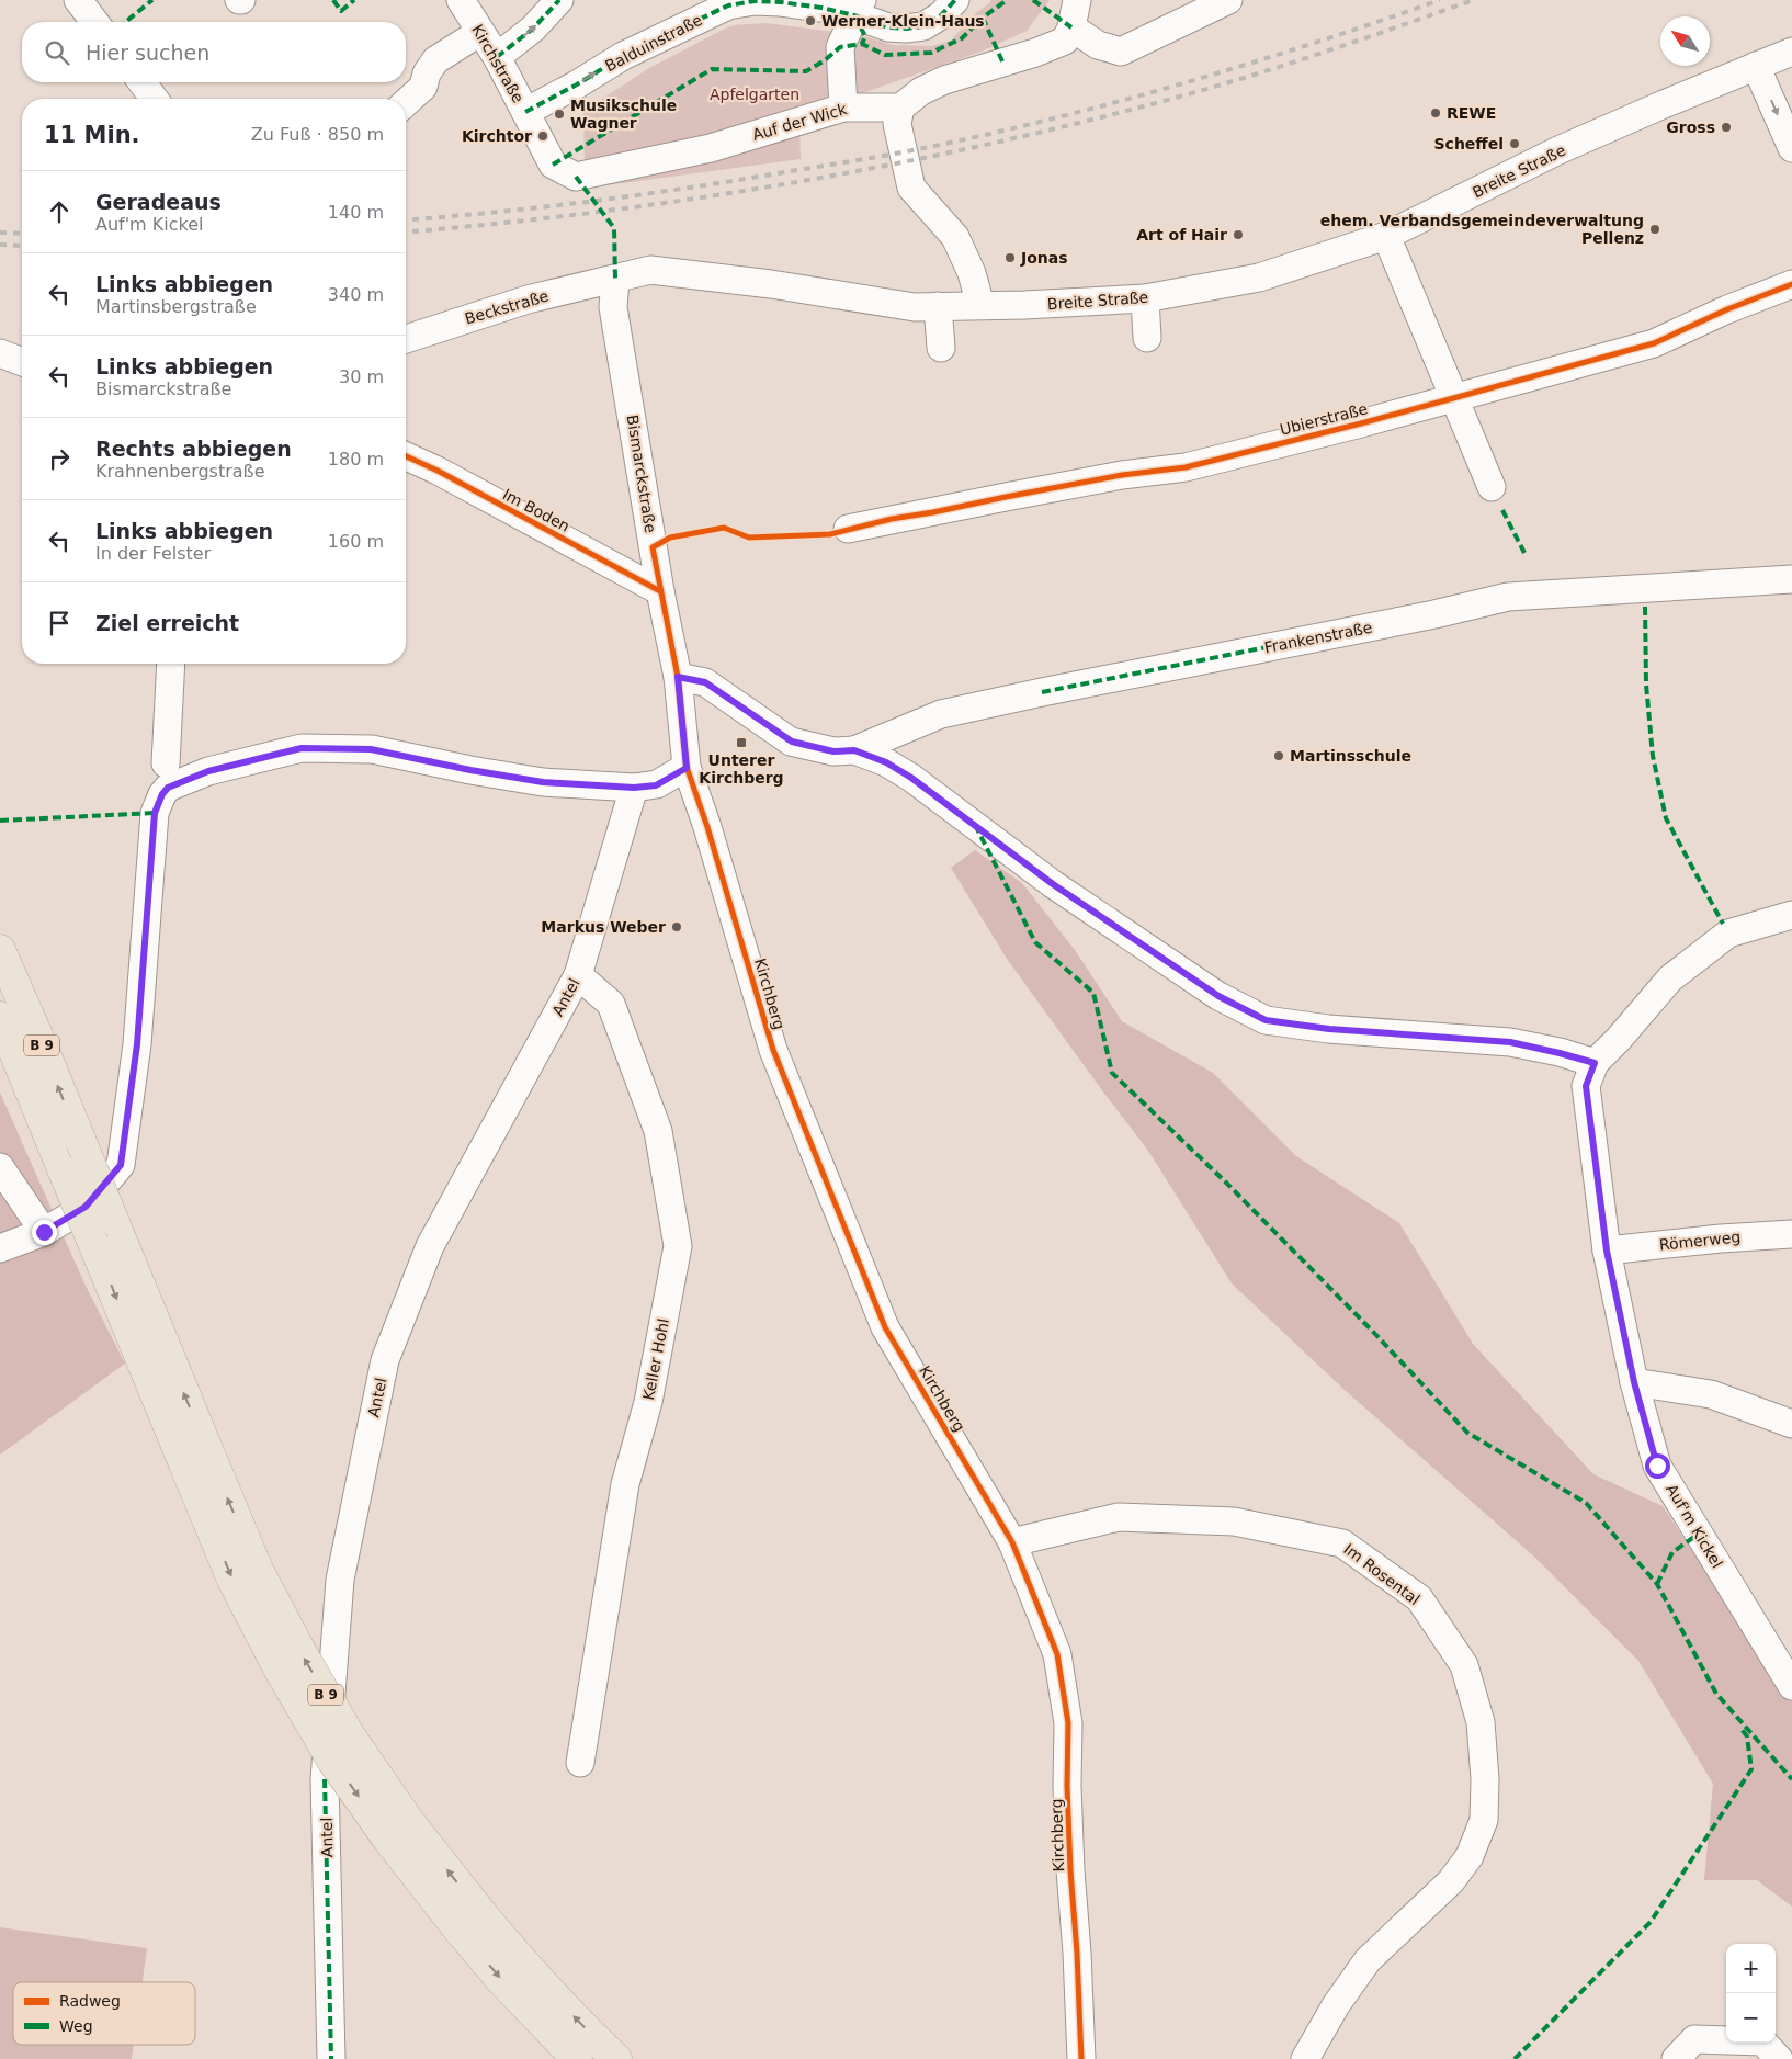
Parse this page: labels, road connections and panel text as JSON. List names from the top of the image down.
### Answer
{
  "streets": {
    "highway": ["B 9"],
    "street": [
      "Balduinstraße",
      "Kirchstraße",
      "Auf der Wick",
      "Breite Straße",
      "Beckstraße",
      "Ubierstraße",
      "Bismarckstraße",
      "Im Boden",
      "Frankenstraße",
      "Kirchberg",
      "Antel",
      "Römerweg",
      "Keller Hohl",
      "Auf'm Kickel",
      "Im Rosental"
    ]
  },
  "crossings": [
    ["Balduinstraße", "Kirchstraße"],
    ["Kirchstraße", "Auf der Wick"],
    ["Breite Straße", "Beckstraße"],
    ["Breite Straße", "Bismarckstraße"],
    ["Beckstraße", "Bismarckstraße"],
    ["Bismarckstraße", "Im Boden"],
    ["Bismarckstraße", "Kirchberg"],
    ["Kirchberg", "Im Rosental"],
    ["Antel", "Keller Hohl"],
    ["Römerweg", "Auf'm Kickel"]
  ],
  "one_way": ["Balduinstraße"],
  "parks": ["Apfelgarten"],
  "places": {
    "other": [
      "Werner-Klein-Haus",
      "REWE",
      "Musikschule Wagner",
      "Gross",
      "Kirchtor",
      "Scheffel",
      "ehem. Verbandsgemeindeverwaltung Pellenz",
      "Art of Hair",
      "Jonas",
      "Martinsschule",
      "Markus Weber"
    ],
    "transit": ["Unterer Kirchberg"]
  },
  "legend": ["Radweg", "Weg"],
  "north": "top left",
  "page": {
    "search": "Hier suchen",
    "heading": ["11 Min.", "Zu Fuß · 850 m"],
    "list": [
      ["Geradeaus", "Auf'm Kickel", "140 m"],
      ["Links abbiegen", "Martinsbergstraße", "340 m"],
      ["Links abbiegen", "Bismarckstraße", "30 m"],
      ["Rechts abbiegen", "Krahnenbergstraße", "180 m"],
      ["Links abbiegen", "In der Felster", "160 m"],
      "Ziel erreicht"
    ],
    "map_buttons": ["+", "−"]
  }
}
